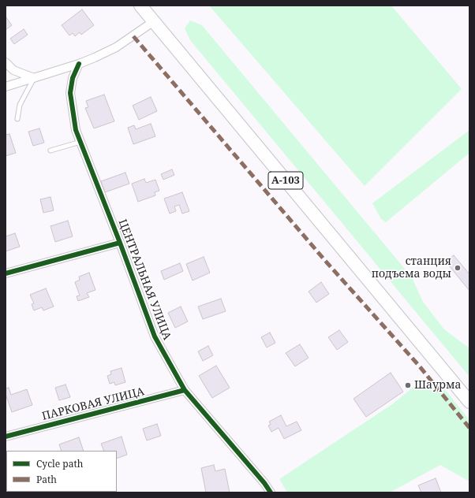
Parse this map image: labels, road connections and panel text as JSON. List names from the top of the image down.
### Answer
{
  "streets": {
    "main road": ["А-103"],
    "street": ["ЦЕНТРАЛЬНАЯ УЛИЦА", "ПАРКОВАЯ УЛИЦА"]
  },
  "crossings": [
    ["ЦЕНТРАЛЬНАЯ УЛИЦА", "ПАРКОВАЯ УЛИЦА"]
  ],
  "places": ["станция подъема воды", "Шаурма"],
  "legend": ["Cycle path", "Path"]
}
